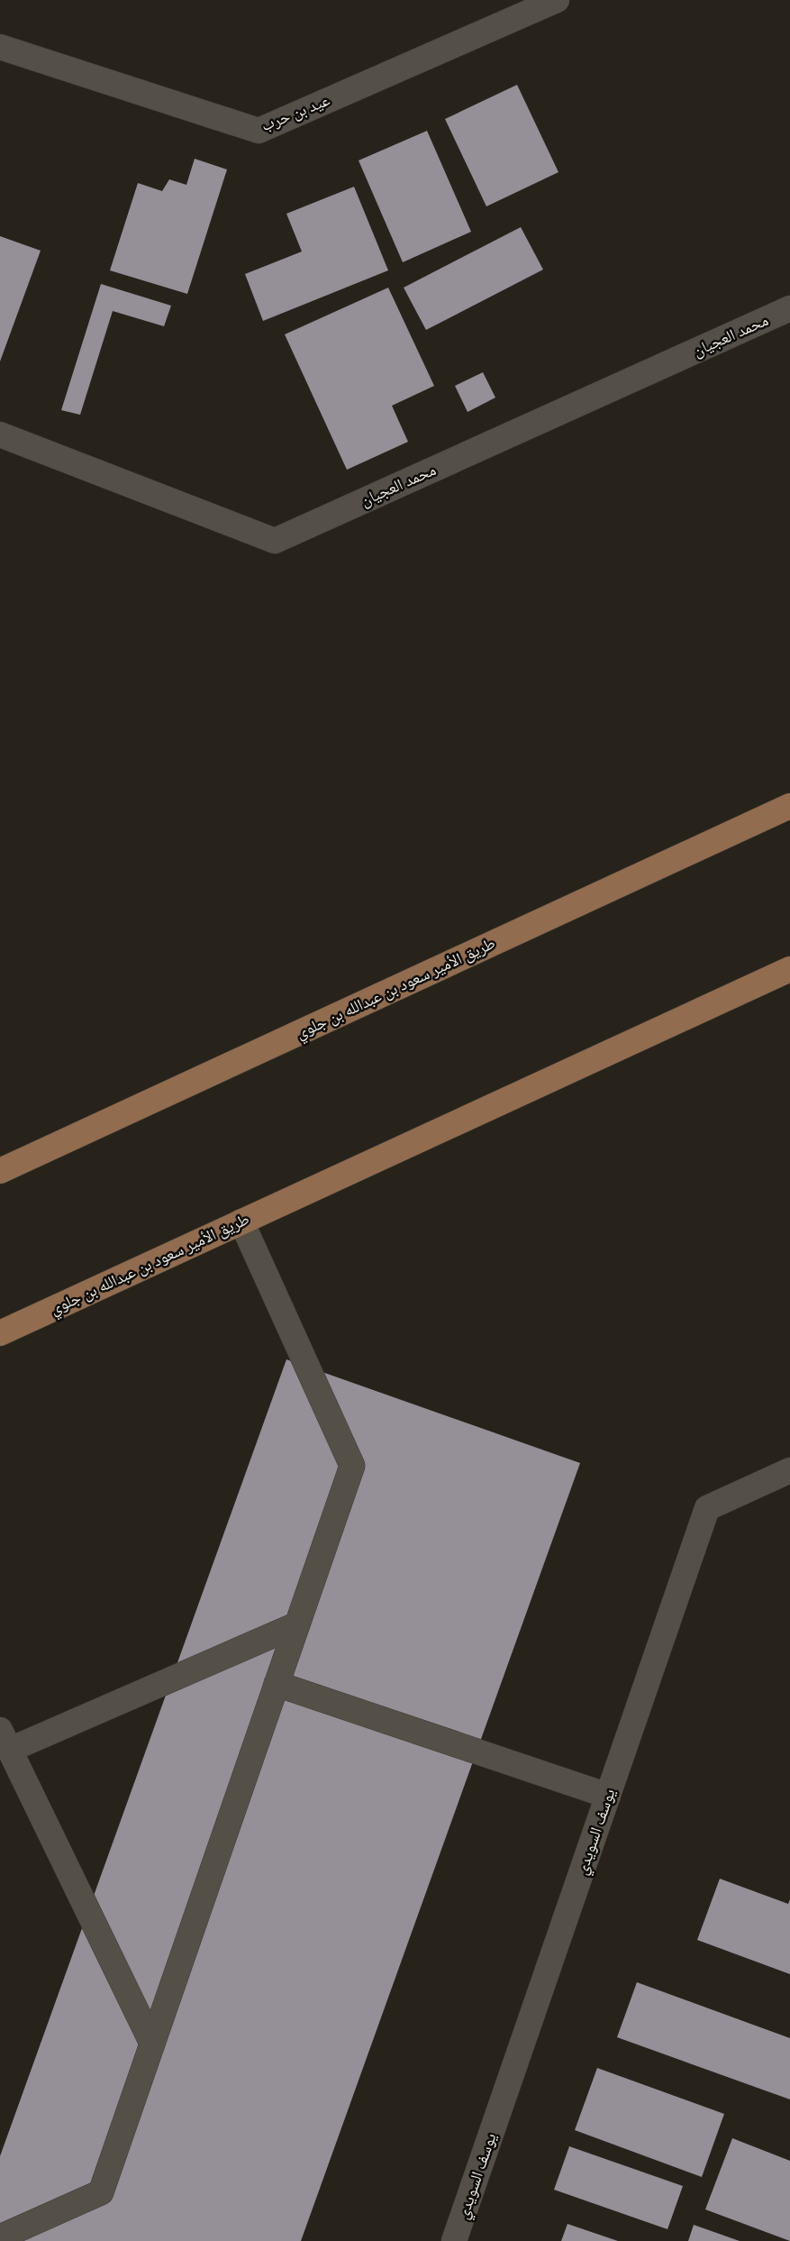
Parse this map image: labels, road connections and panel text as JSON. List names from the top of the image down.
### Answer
{
  "streets": {
    "main road": ["طريق الأمير سعود بن عبدالله بن جلوي"],
    "street": ["عيد بن حرب", "محمد العجيان", "يوسف السويدي"]
  }
}
